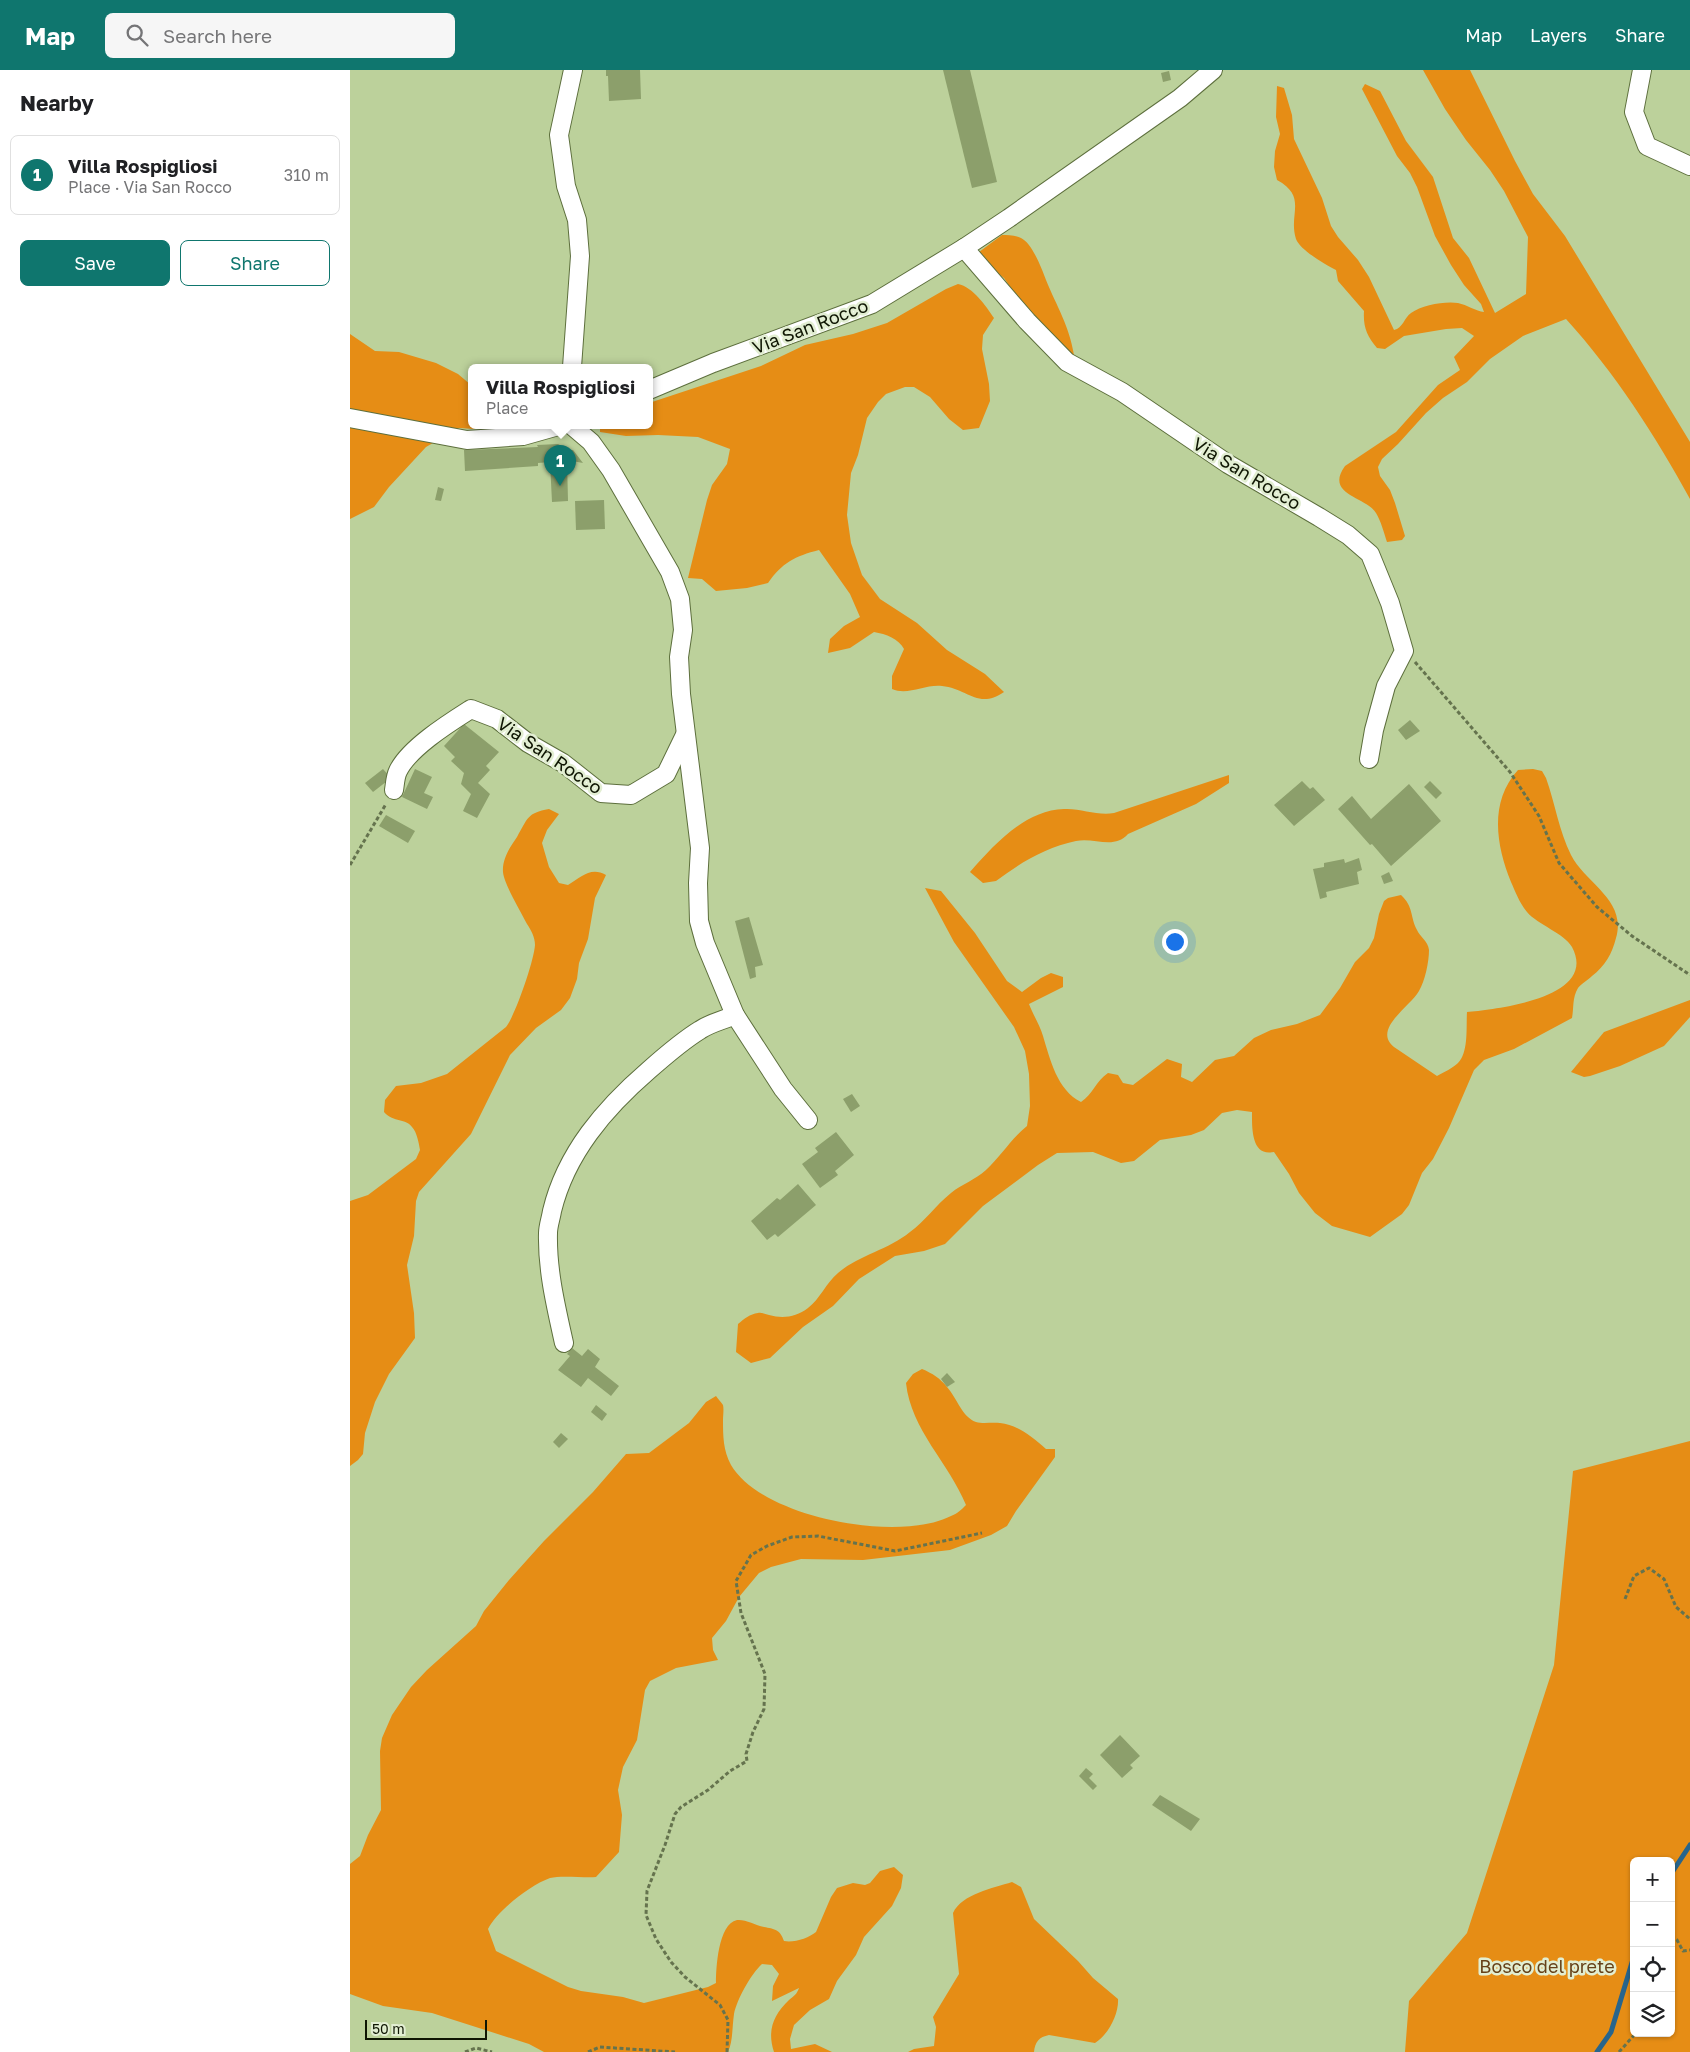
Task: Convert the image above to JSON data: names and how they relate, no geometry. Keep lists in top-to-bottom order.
{
  "streets": {
    "street": ["Via San Rocco"]
  },
  "parks": ["Bosco del prete"],
  "scale_bar": "50 m",
  "page": {
    "header": "Map",
    "search": "Search here",
    "nav": ["Map", "Layers", "Share"],
    "heading": "Nearby",
    "list": [
      {
        "mark": "1",
        "name": "Villa Rospigliosi",
        "note": "Place · Via San Rocco",
        "value": "310 m"
      }
    ],
    "buttons": ["Save", "Share"],
    "popup": ["Villa Rospigliosi", "Place"],
    "pins": "1",
    "map_buttons": ["+", "−"],
    "scale": "50 m"
  }
}
